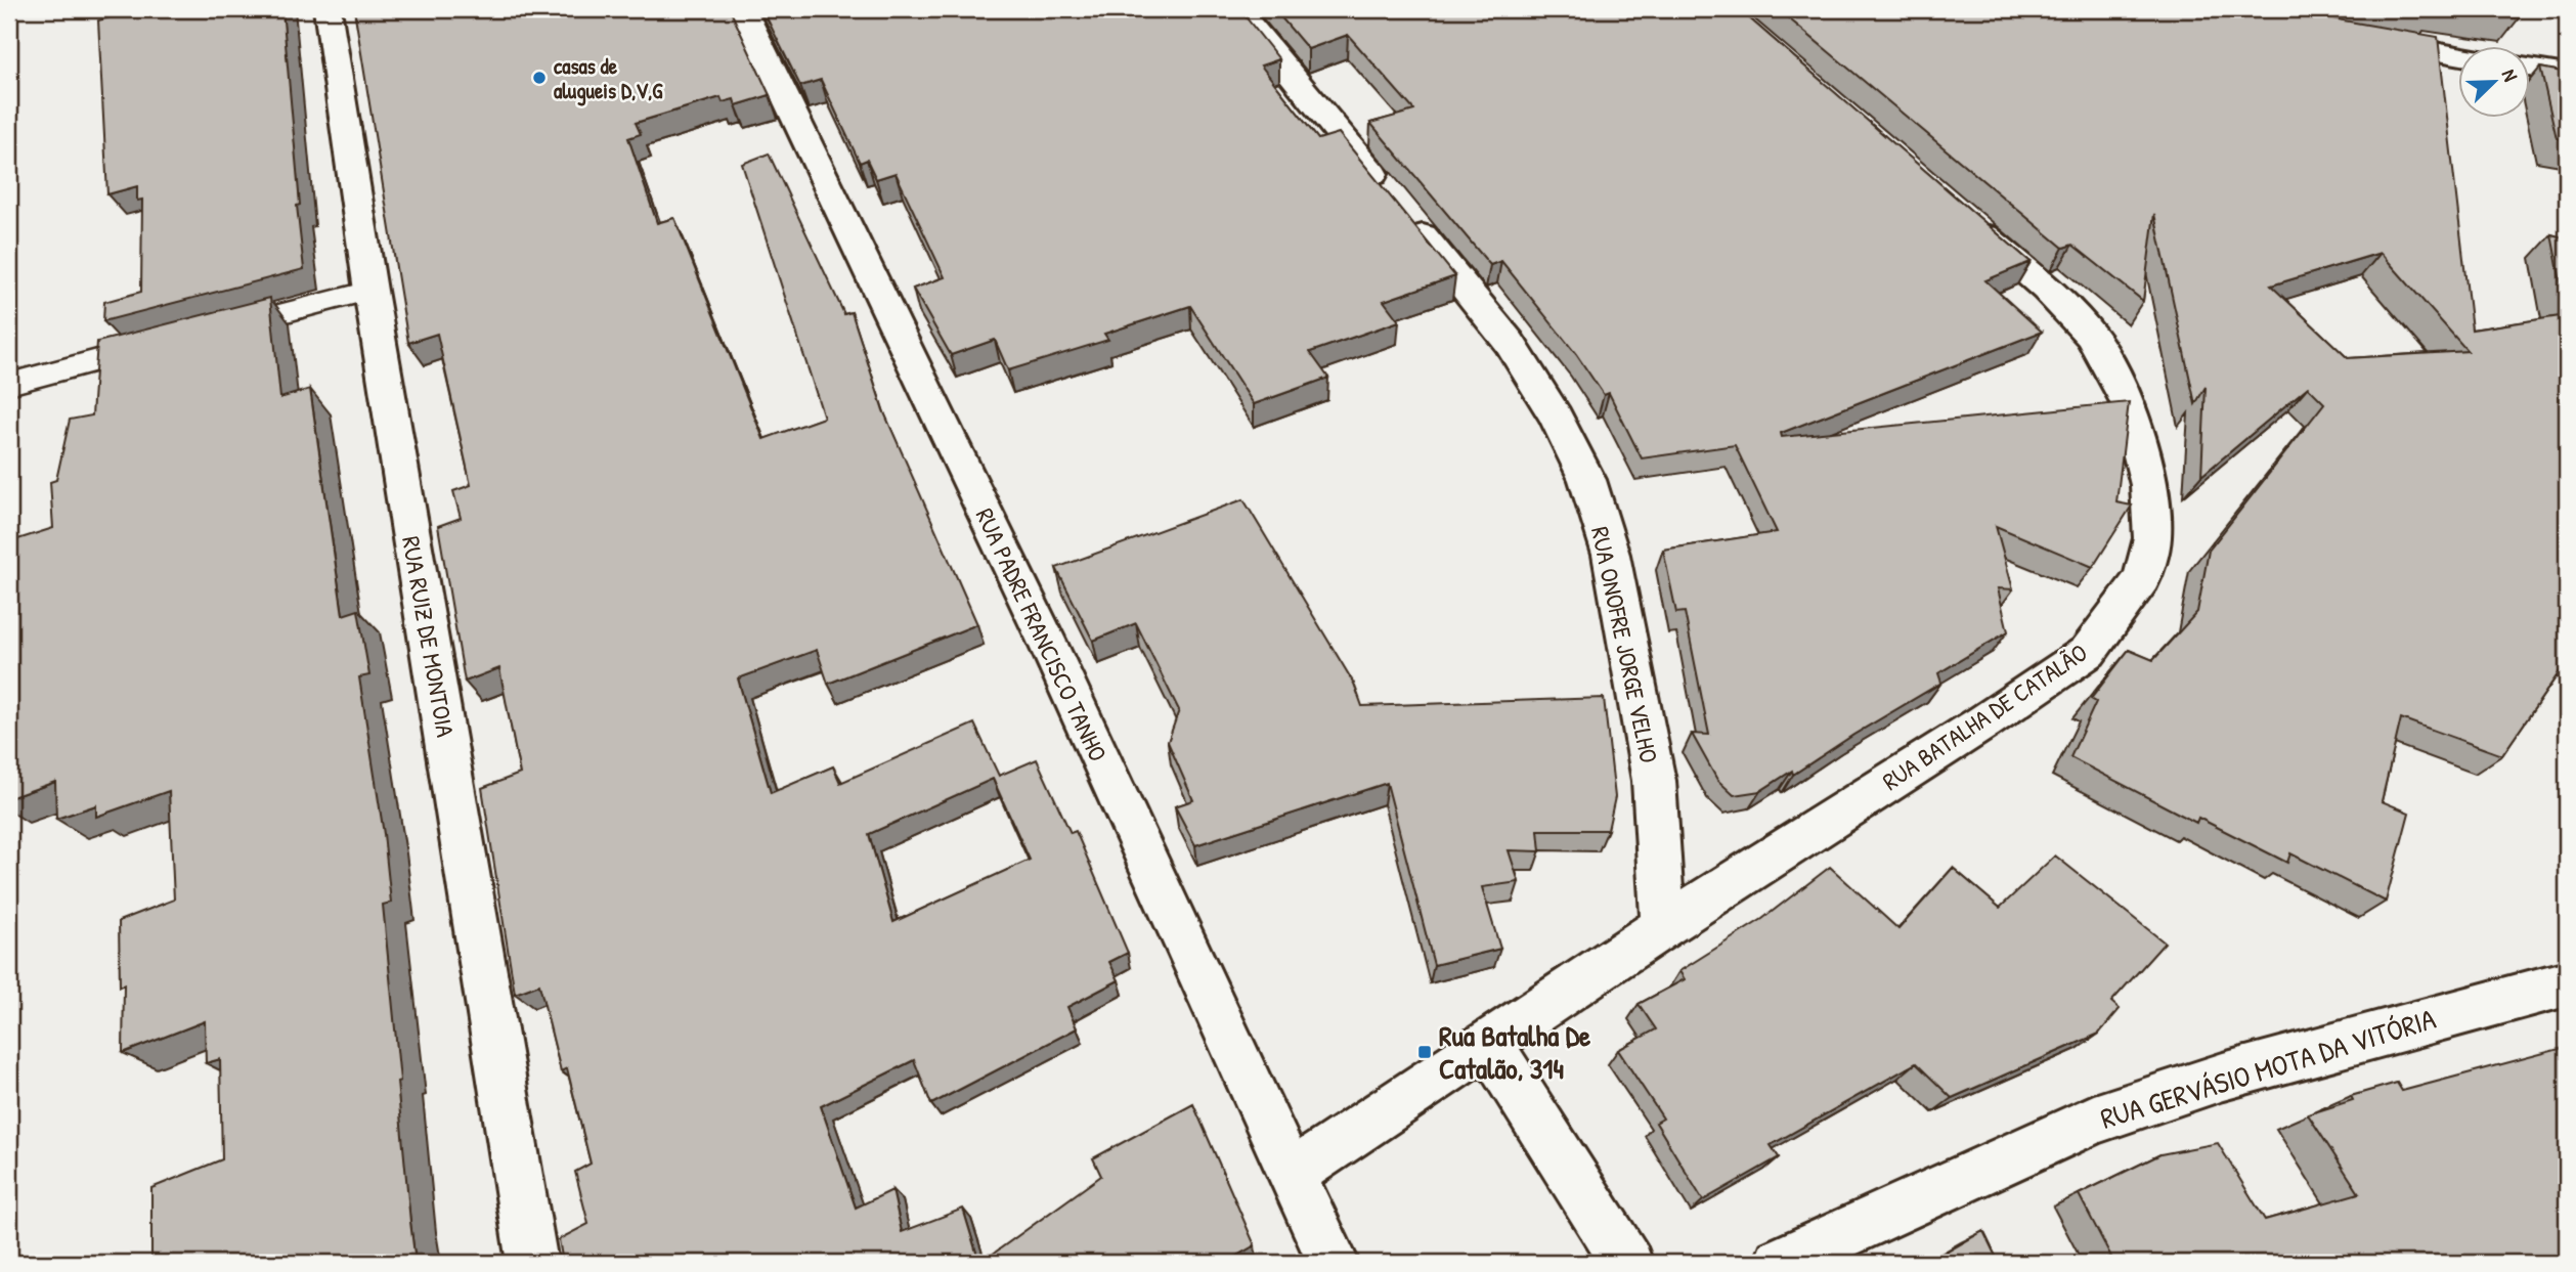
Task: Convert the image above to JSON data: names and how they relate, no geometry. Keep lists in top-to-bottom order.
{
  "streets": {
    "street": [
      "RUA PADRE FRANCISCO TANHO",
      "RUA RUIZ DE MONTOIA",
      "RUA ONOFRE JORGE VELHO",
      "RUA BATALHA DE CATALÃO",
      "RUA GERVÁSIO MOTA DA VITÓRIA"
    ]
  },
  "crossings": [
    ["RUA PADRE FRANCISCO TANHO", "RUA BATALHA DE CATALÃO"],
    ["RUA ONOFRE JORGE VELHO", "RUA BATALHA DE CATALÃO"]
  ],
  "places": {
    "other": ["casas de alugueis D,V,G"],
    "transit": ["Rua Batalha De Catalão, 314"]
  },
  "north": "top right"
}
